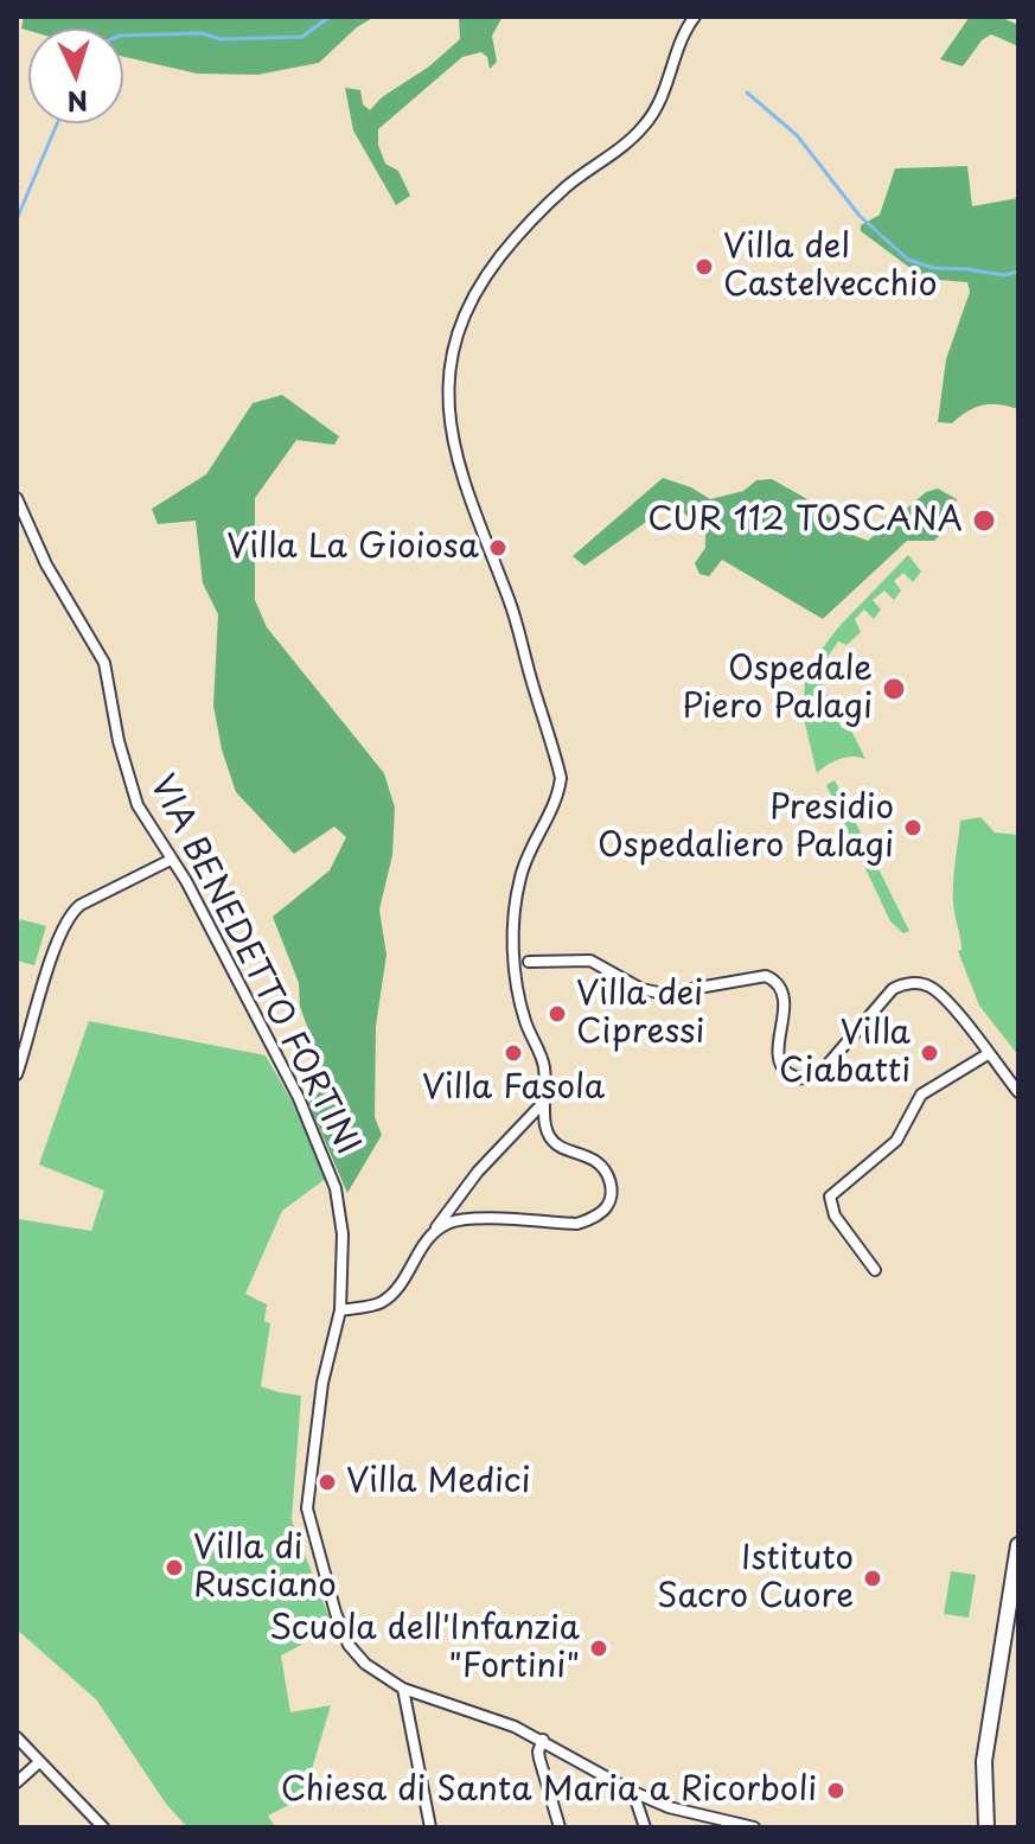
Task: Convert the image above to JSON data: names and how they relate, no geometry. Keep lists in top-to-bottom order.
{
  "streets": {
    "street": ["VIA BENEDETTO FORTINI"]
  },
  "places": [
    "Villa del Castelvecchio",
    "CUR 112 TOSCANA",
    "Villa La Gioiosa",
    "Ospedale Piero Palagi",
    "Presidio Ospedaliero Palagi",
    "Villa dei Cipressi",
    "Villa Fasola",
    "Villa Ciabatti",
    "Villa Medici",
    "Villa di Rusciano",
    "Istituto Sacro Cuore",
    "Scuola dell'Infanzia \"Fortini\"",
    "Chiesa di Santa Maria a Ricorboli"
  ],
  "north": "bottom"
}
